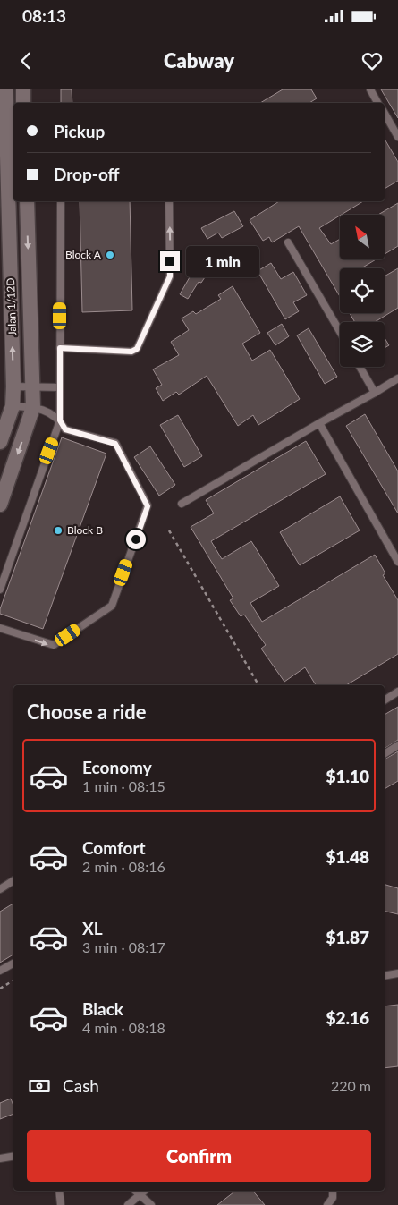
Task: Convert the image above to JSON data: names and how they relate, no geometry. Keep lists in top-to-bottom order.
{
  "streets": {
    "street": ["Jalan 1/12D"]
  },
  "places": ["Block A", "Block B"],
  "north": "top left",
  "page": {
    "status": "08:13",
    "header": "Cabway",
    "banner": ["Pickup", "Drop-off"],
    "bubble": "1 min",
    "heading": "Choose a ride",
    "list": [
      {
        "name": "Economy",
        "note": "1 min · 08:15",
        "value": "$1.10"
      },
      {
        "name": "Comfort",
        "note": "2 min · 08:16",
        "value": "$1.48"
      },
      {
        "name": "XL",
        "note": "3 min · 08:17",
        "value": "$1.87"
      },
      {
        "name": "Black",
        "note": "4 min · 08:18",
        "value": "$2.16"
      }
    ],
    "pay": ["Cash", "220 m"],
    "buttons": "Confirm"
  }
}
